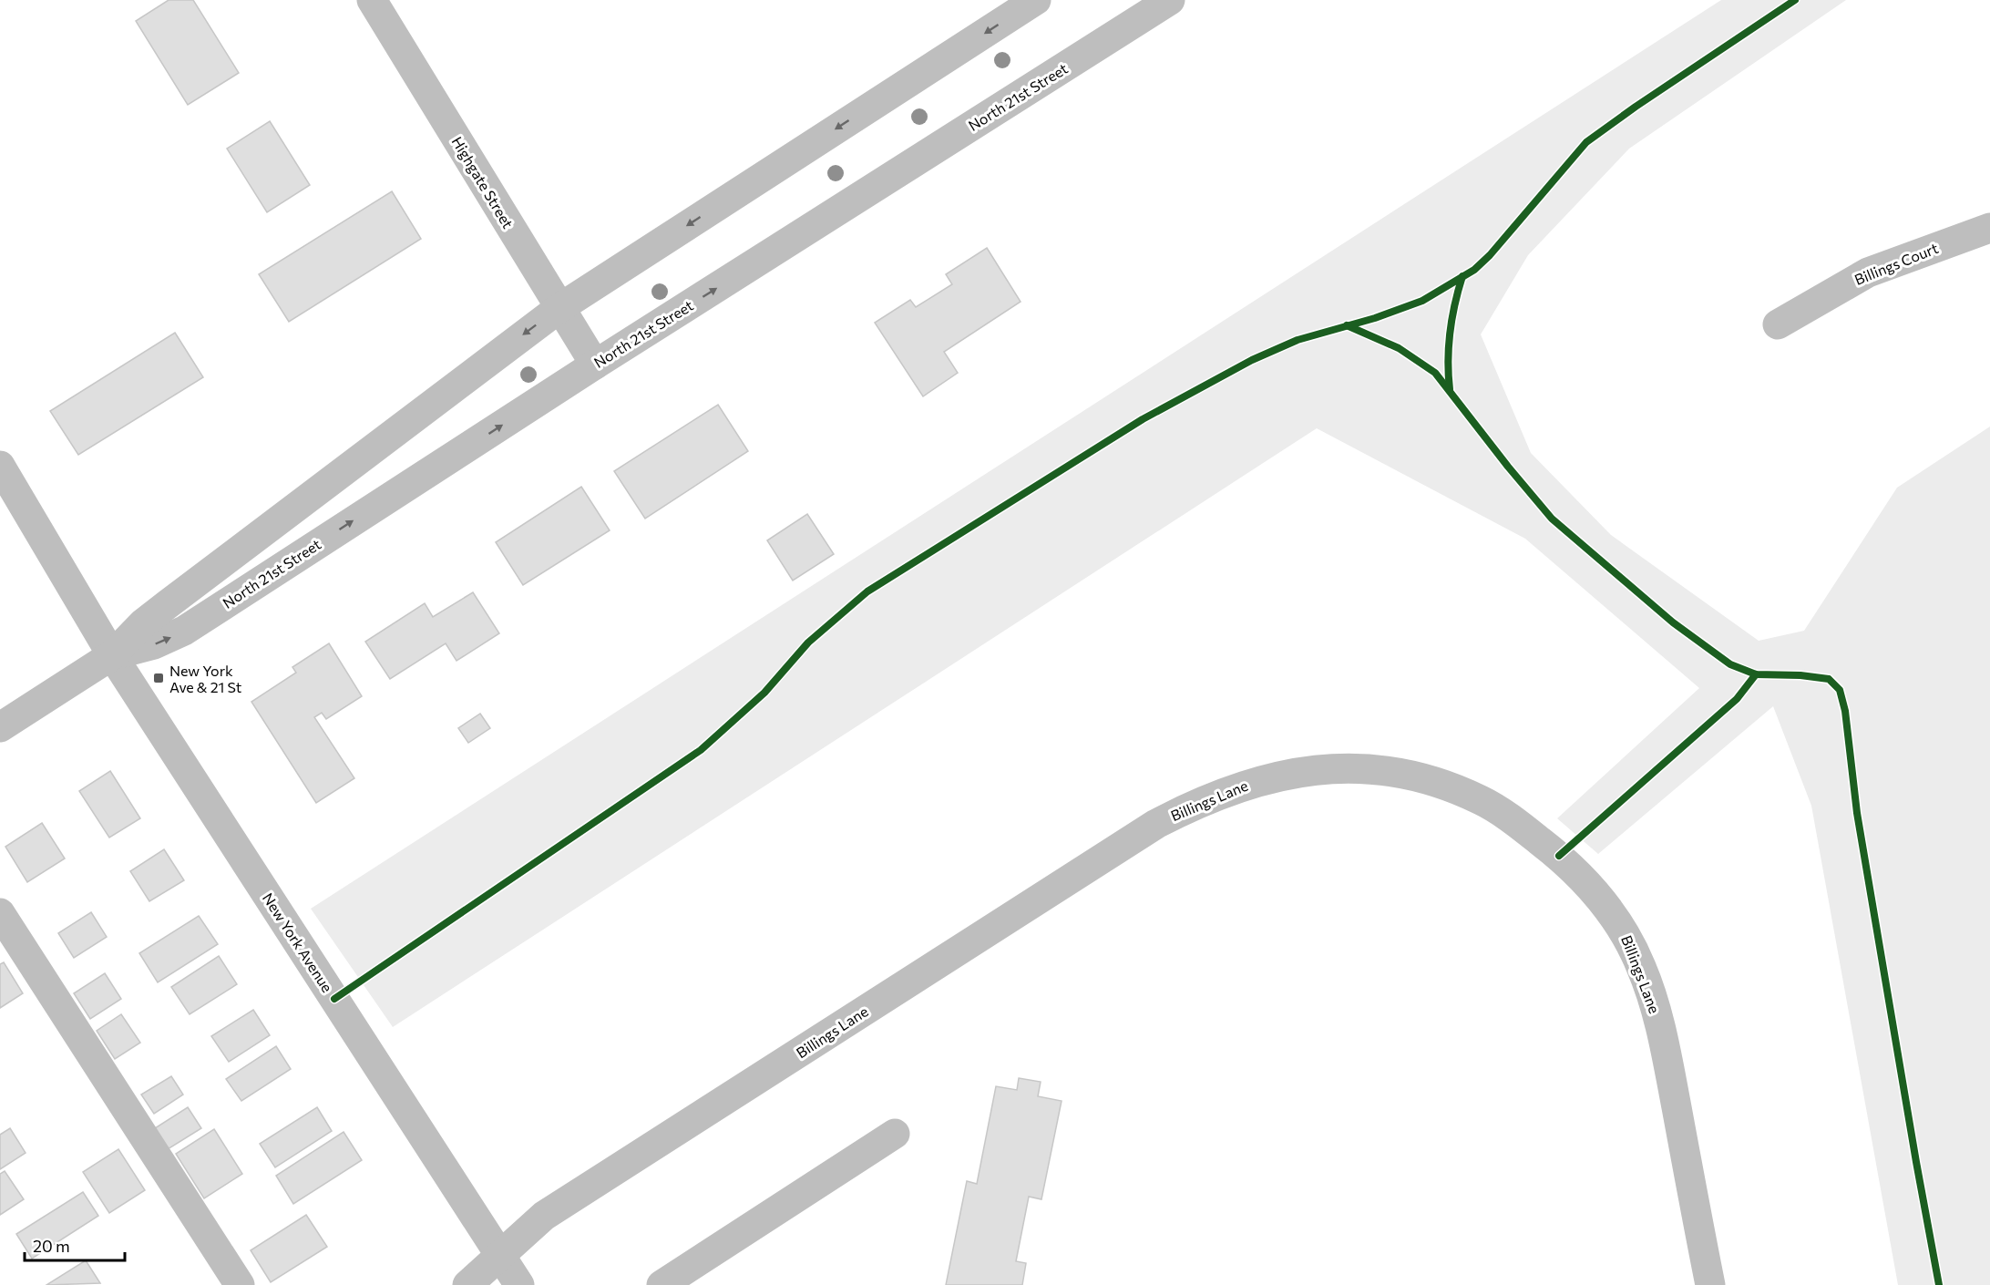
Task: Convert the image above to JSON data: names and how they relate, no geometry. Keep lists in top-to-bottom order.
{
  "streets": {
    "street": [
      "North 21st Street",
      "Highgate Street",
      "Billings Court",
      "Billings Lane",
      "New York Avenue"
    ]
  },
  "crossings": [
    ["North 21st Street", "Highgate Street"],
    ["North 21st Street", "New York Avenue"],
    ["Billings Lane", "New York Avenue"]
  ],
  "places": {
    "transit": ["New York Ave & 21 St"]
  },
  "scale_bar": "20 m"
}
